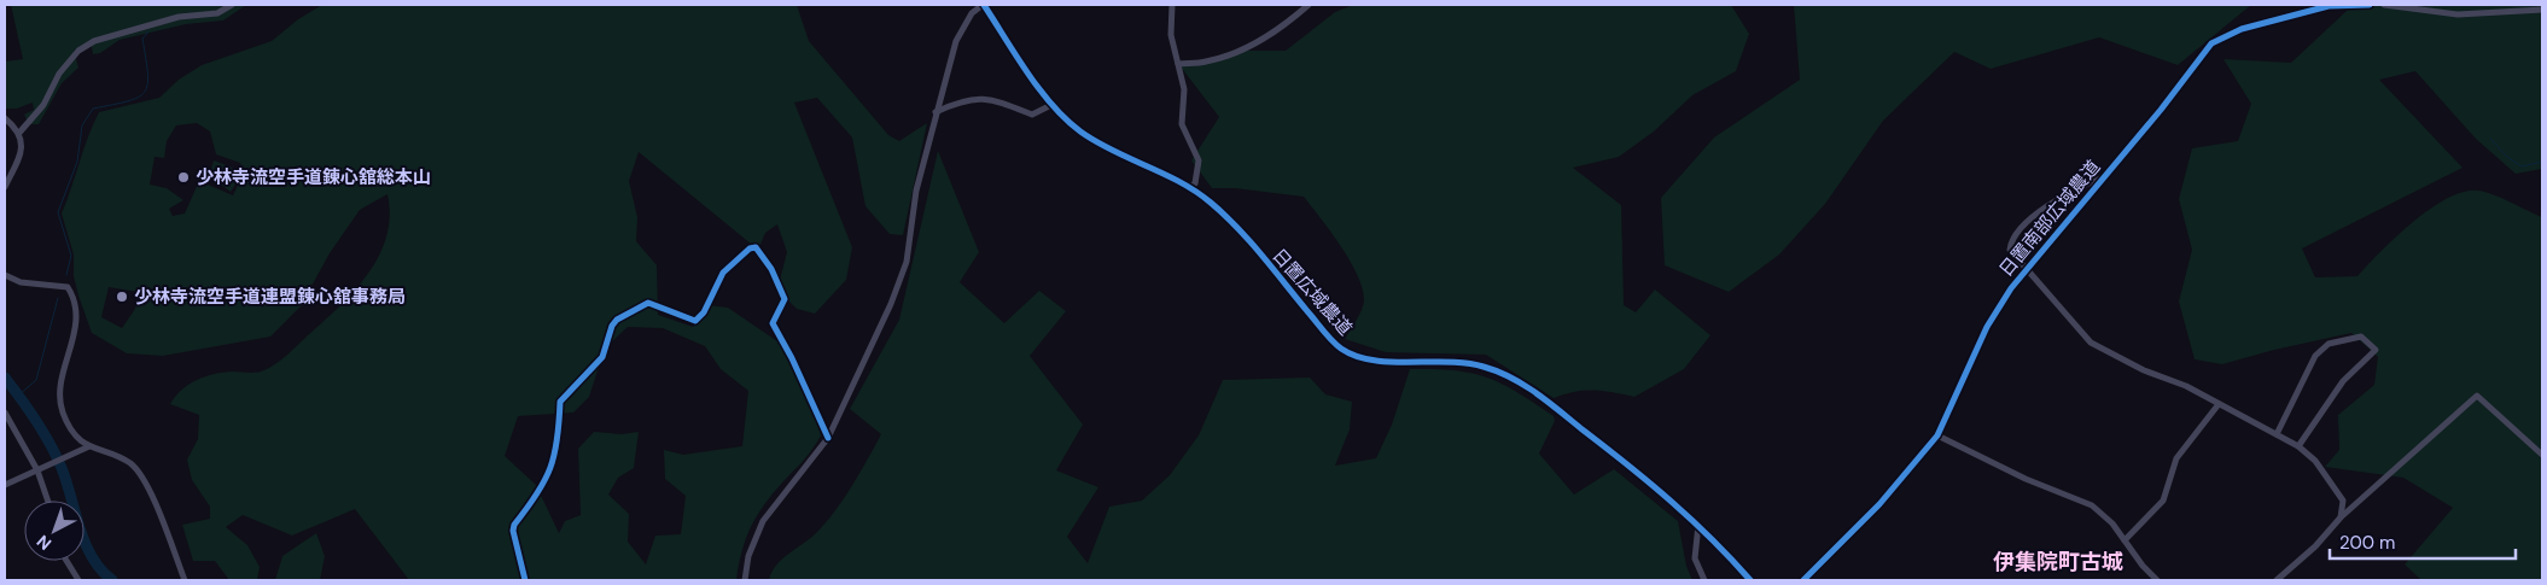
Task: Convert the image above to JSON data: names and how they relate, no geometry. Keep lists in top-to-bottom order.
{
  "streets": {
    "street": ["日置南部広域農道", "日置広域農道"]
  },
  "districts": ["伊集院町古城"],
  "places": ["少林寺流空手道錬心舘総本山", "少林寺流空手道連盟錬心舘事務局"],
  "scale_bar": "200 m",
  "north": "bottom left"
}
